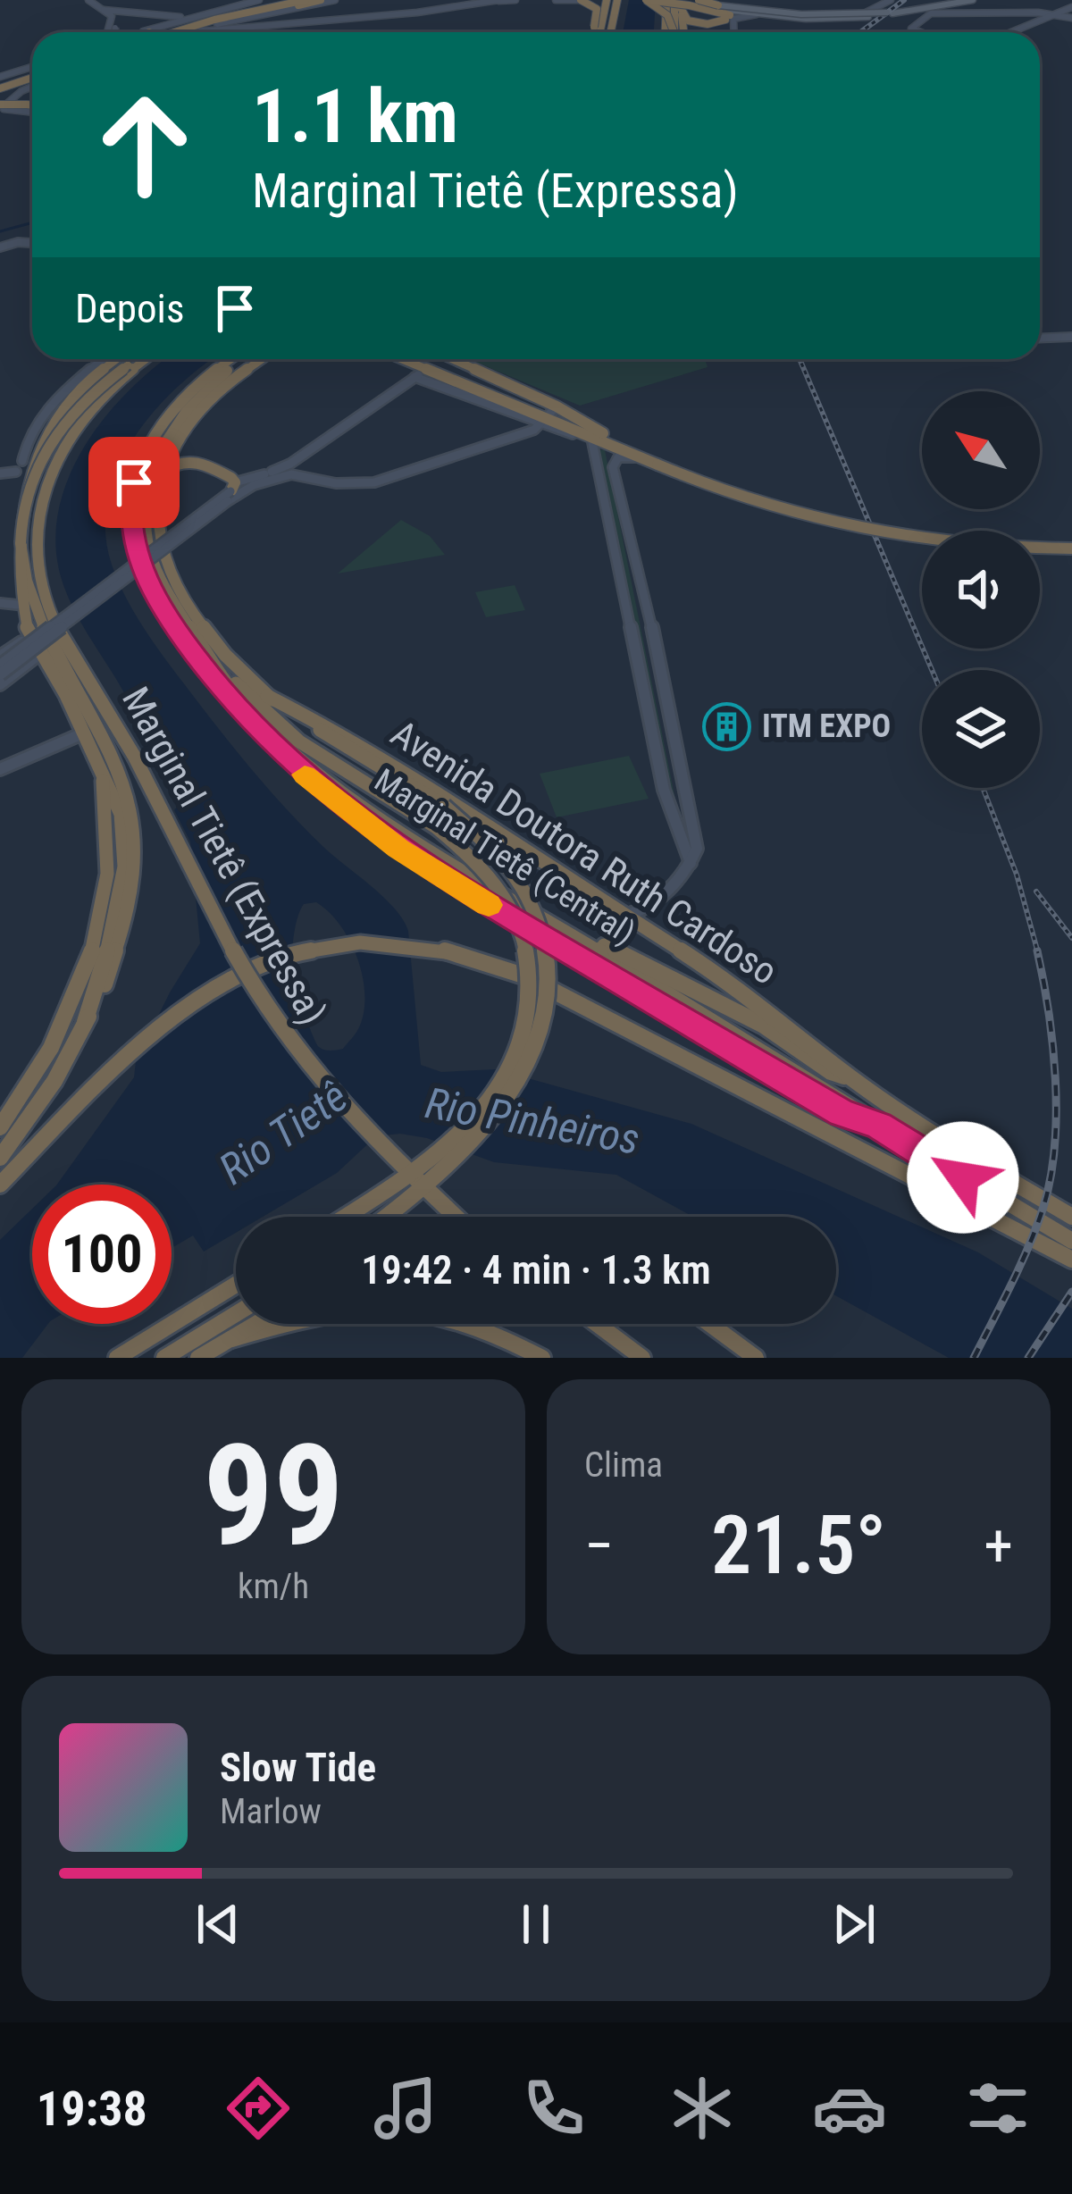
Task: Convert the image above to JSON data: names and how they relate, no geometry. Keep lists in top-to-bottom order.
{
  "streets": {
    "highway": ["Avenida Doutora Ruth Cardoso", "Marginal Tietê (Expressa)", "Marginal Tietê (Central)"]
  },
  "crossings": [
    ["Marginal Tietê (Expressa)", "Marginal Tietê (Central)"]
  ],
  "water": ["Rio Pinheiros", "Rio Tietê"],
  "places": {
    "building": ["ITM EXPO"]
  },
  "north": "top left",
  "page": {
    "turn": ["1.1 km", "Marginal Tietê (Expressa)"],
    "then": "Depois",
    "limit": "100",
    "trip": "19:42 · 4 min · 1.3 km",
    "tile": [
      ["99", "km/h"],
      "Clima"
    ],
    "heat": ["−", "21.5°", "+"],
    "song": ["Slow Tide", "Marlow"],
    "tabs": "19:38"
  }
}
